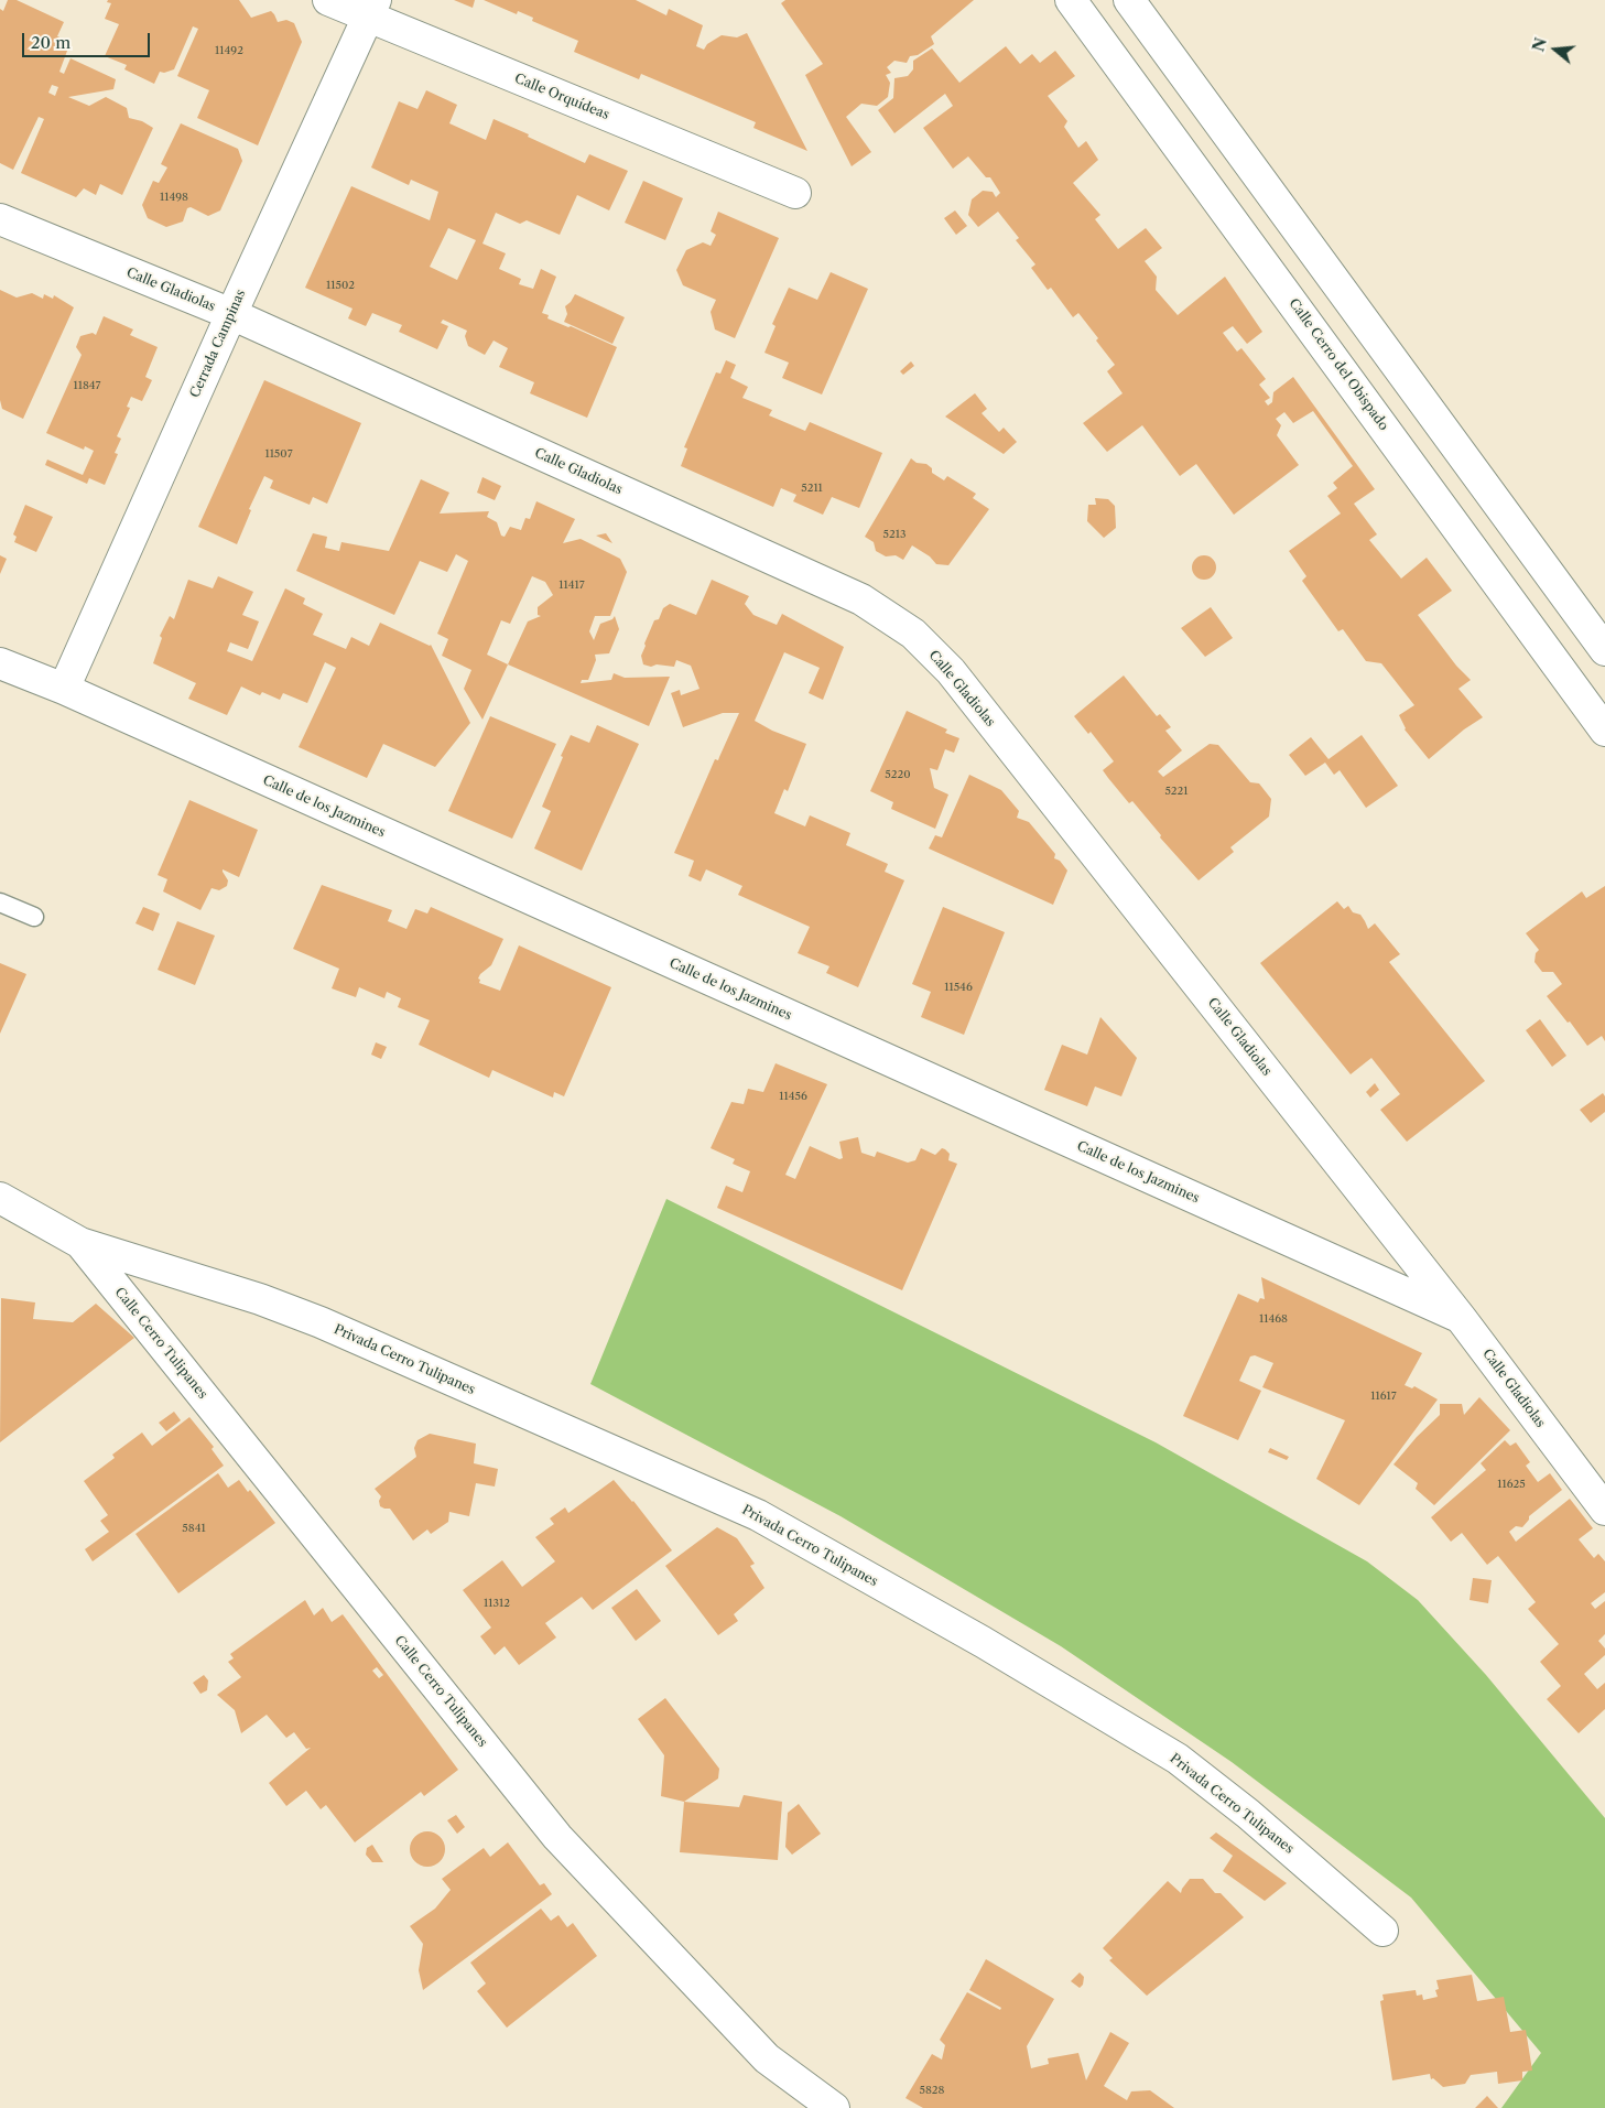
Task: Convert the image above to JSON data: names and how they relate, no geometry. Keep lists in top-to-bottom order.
{
  "streets": {
    "street": [
      "Calle Orquídeas",
      "Calle Gladiolas",
      "Cerrada Campinas",
      "Calle Cerro del Obispado",
      "Calle de los Jazmines",
      "Calle Cerro Tulipanes",
      "Privada Cerro Tulipanes"
    ]
  },
  "crossings": [
    ["Calle Orquídeas", "Cerrada Campinas"],
    ["Calle Gladiolas", "Cerrada Campinas"],
    ["Calle Gladiolas", "Calle de los Jazmines"],
    ["Cerrada Campinas", "Calle de los Jazmines"],
    ["Calle Cerro Tulipanes", "Privada Cerro Tulipanes"]
  ],
  "house_numbers": [
    "11492",
    "11498",
    "11502",
    "11847",
    "11507",
    "5211",
    "5213",
    "11417",
    "5220",
    "5221",
    "11546",
    "11456",
    "11468",
    "11617",
    "11625",
    "5841",
    "11312",
    "5828"
  ],
  "scale_bar": "20 m",
  "north": "left"
}
